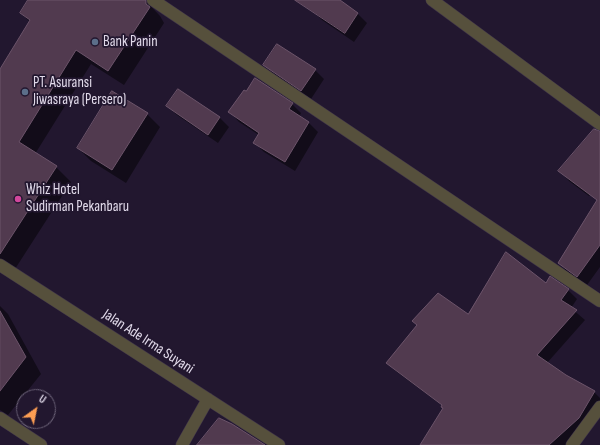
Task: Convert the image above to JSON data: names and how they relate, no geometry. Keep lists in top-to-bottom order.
{
  "streets": {
    "street": ["Jalan Ade Irma Suyani"]
  },
  "places": ["Bank Panin", "PT. Asuransi Jiwasraya (Persero)", "Whiz Hotel Sudirman Pekanbaru"],
  "north": "top right"
}
